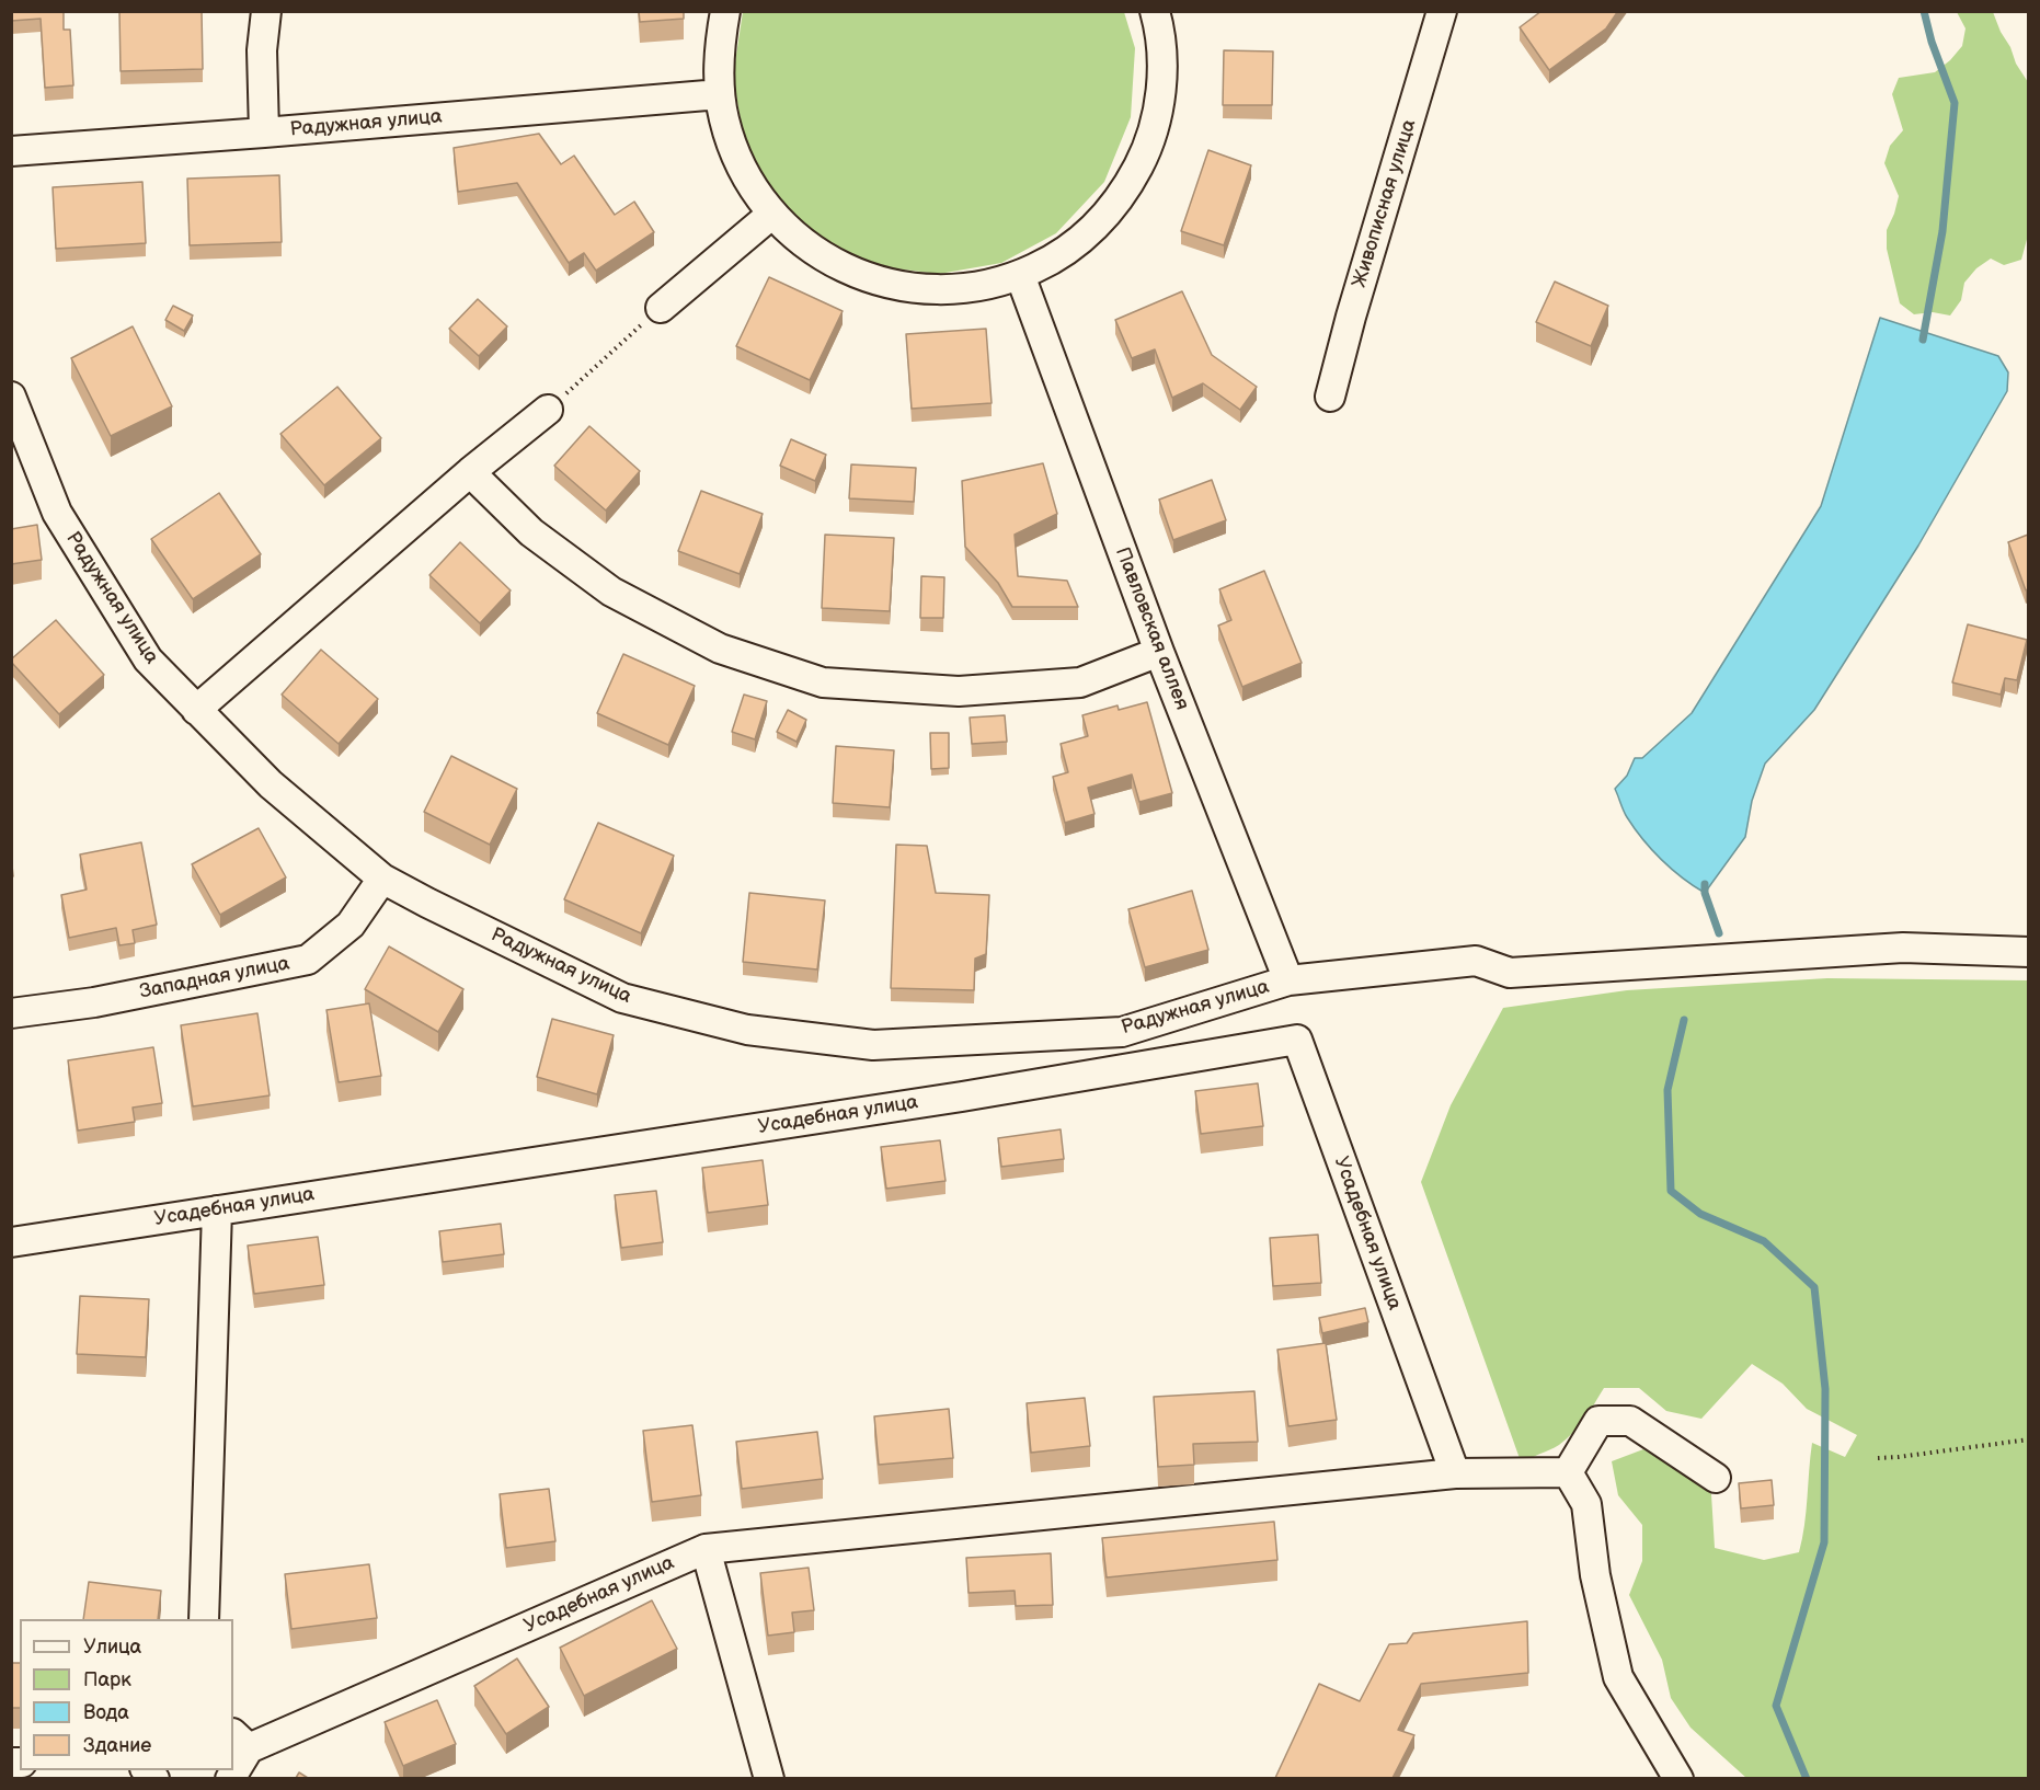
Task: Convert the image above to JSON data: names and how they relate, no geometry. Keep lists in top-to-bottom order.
{
  "streets": {
    "street": [
      "Радужная улица",
      "Живописная улица",
      "Павловская аллея",
      "Западная улица",
      "Усадебная улица"
    ]
  },
  "crossings": [
    ["Радужная улица", "Павловская аллея"],
    ["Радужная улица", "Западная улица"]
  ],
  "legend": [
    "Улица",
    "Парк",
    "Вода",
    "Здание"
  ]
}
